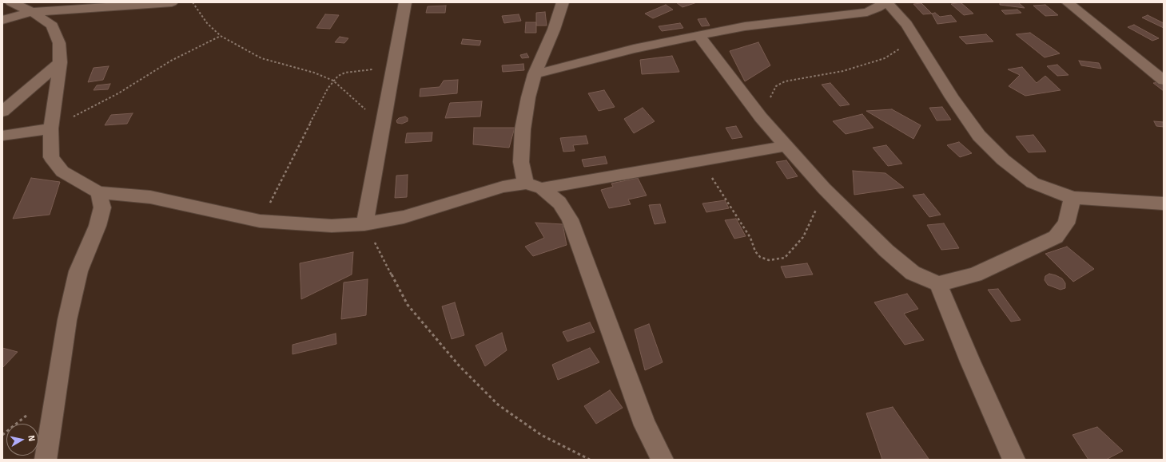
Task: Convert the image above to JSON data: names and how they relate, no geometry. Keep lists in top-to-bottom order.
{
  "north": "right"
}
